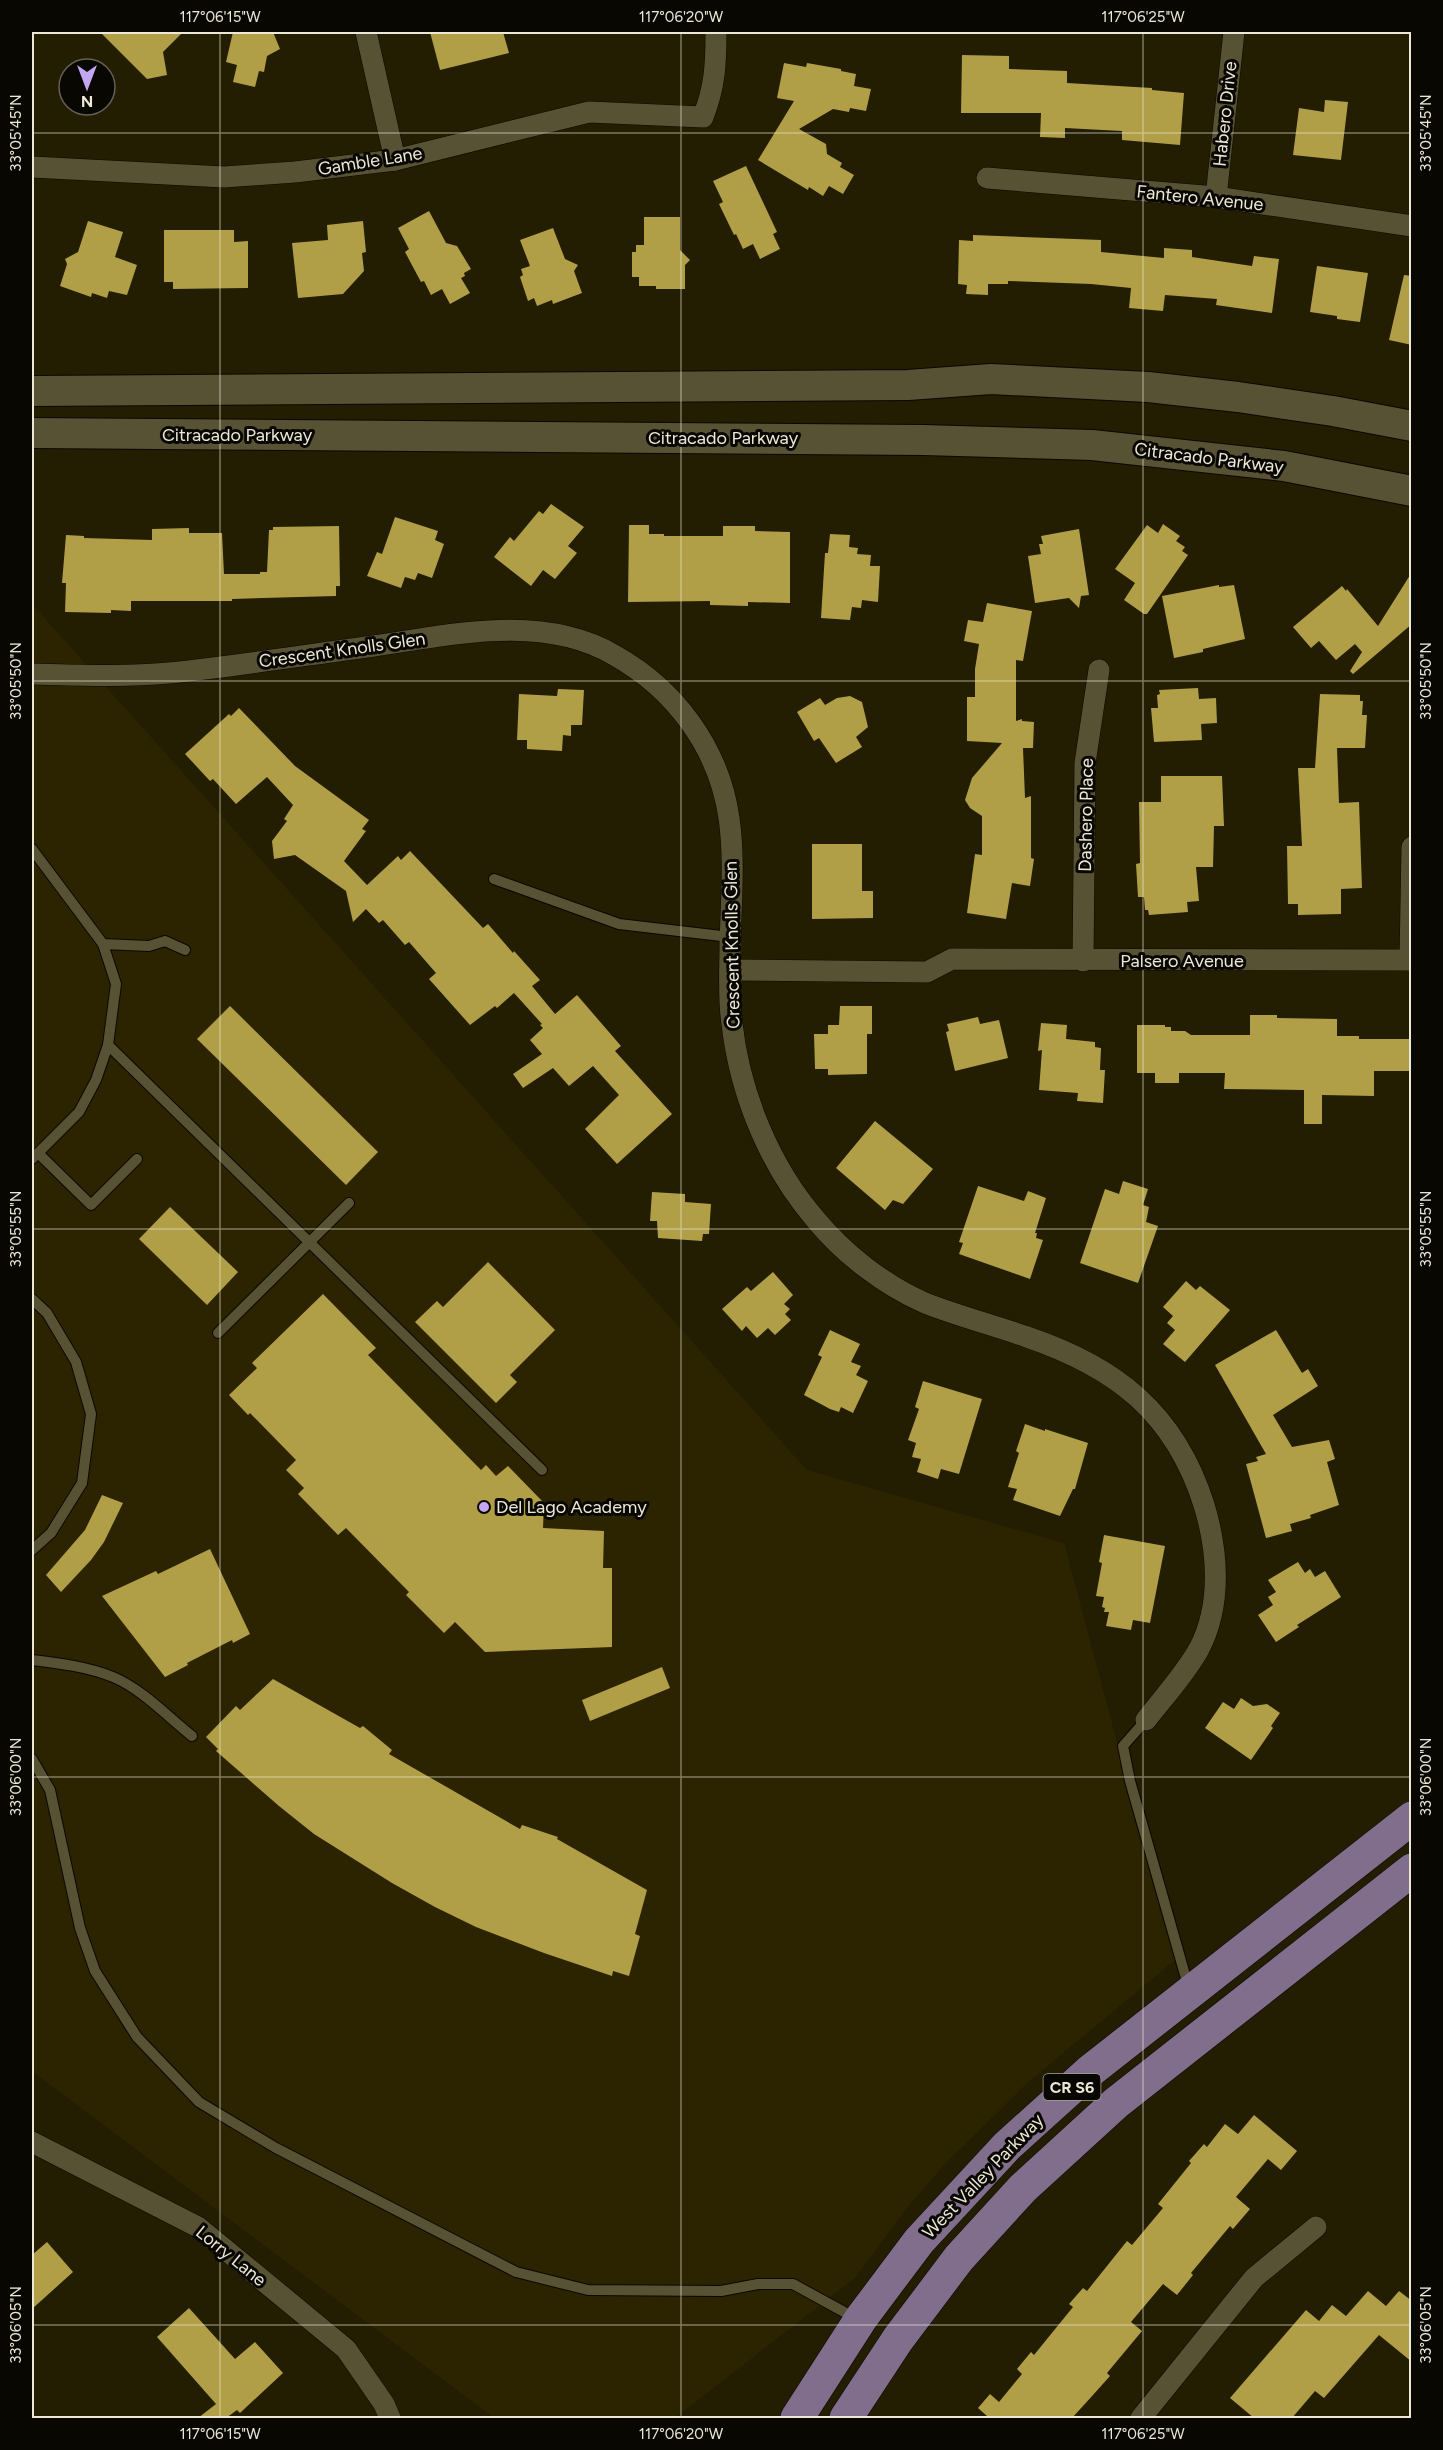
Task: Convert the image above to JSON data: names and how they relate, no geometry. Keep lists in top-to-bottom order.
{
  "streets": {
    "main road": ["CR S6", "West Valley Parkway"],
    "street": [
      "Habero Drive",
      "Gamble Lane",
      "Fantero Avenue",
      "Citracado Parkway",
      "Crescent Knolls Glen",
      "Dashero Place",
      "Palsero Avenue",
      "Lorry Lane"
    ]
  },
  "crossings": [
    ["Habero Drive", "Fantero Avenue"],
    ["Crescent Knolls Glen", "Palsero Avenue"],
    ["Dashero Place", "Palsero Avenue"]
  ],
  "places": ["Del Lago Academy"],
  "north": "bottom",
  "coordinates": [
    "117°06'15\"W",
    "117°06'20\"W",
    "117°06'25\"W",
    "33°05'45\"N",
    "33°05'50\"N",
    "33°05'55\"N",
    "33°06'00\"N",
    "33°06'05\"N"
  ]
}
